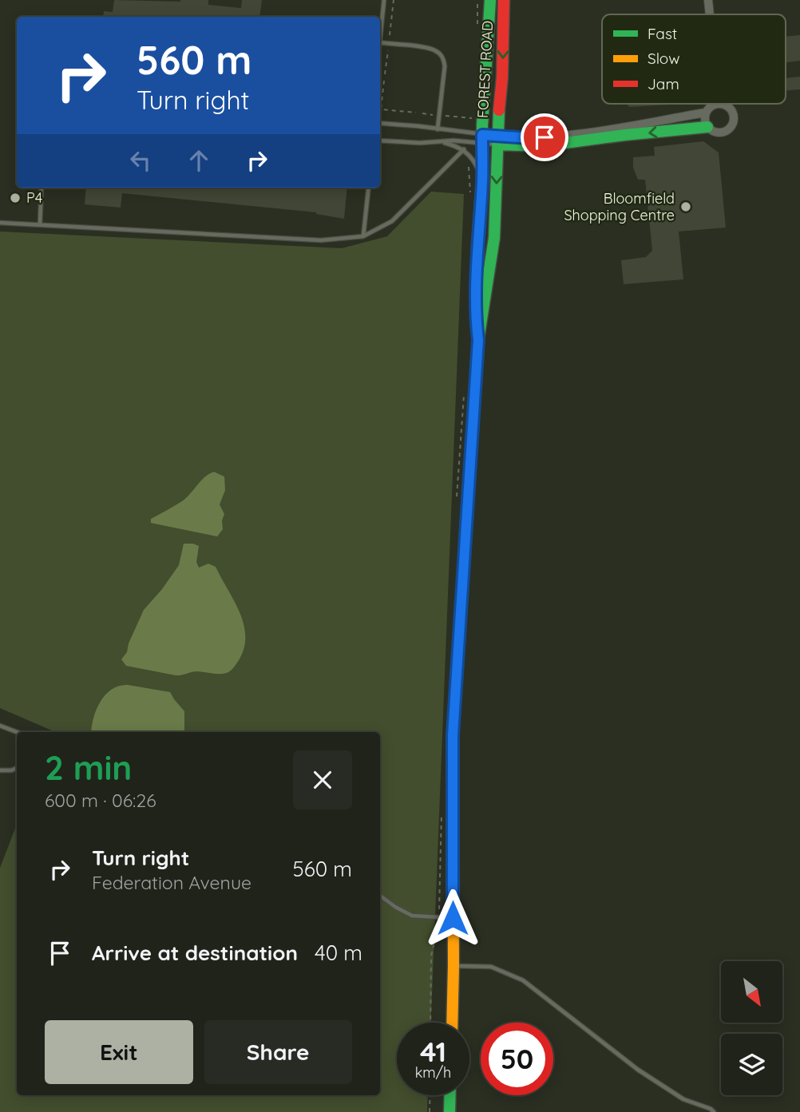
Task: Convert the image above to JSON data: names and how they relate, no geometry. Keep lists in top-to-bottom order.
{
  "streets": {
    "main road": ["FOREST ROAD"]
  },
  "places": ["P4", "Bloomfield Shopping Centre"],
  "legend": ["Fast", "Slow", "Jam"],
  "north": "bottom right",
  "page": {
    "turn": ["560 m", "Turn right"],
    "heading": ["2 min", "600 m · 06:26"],
    "list": [
      {
        "name": "Turn right",
        "note": "Federation Avenue",
        "value": "560 m"
      },
      {
        "name": "Arrive at destination",
        "value": "40 m"
      }
    ],
    "buttons": ["Exit", "Share"],
    "speed": "41 km/h",
    "limit": "50"
  }
}
